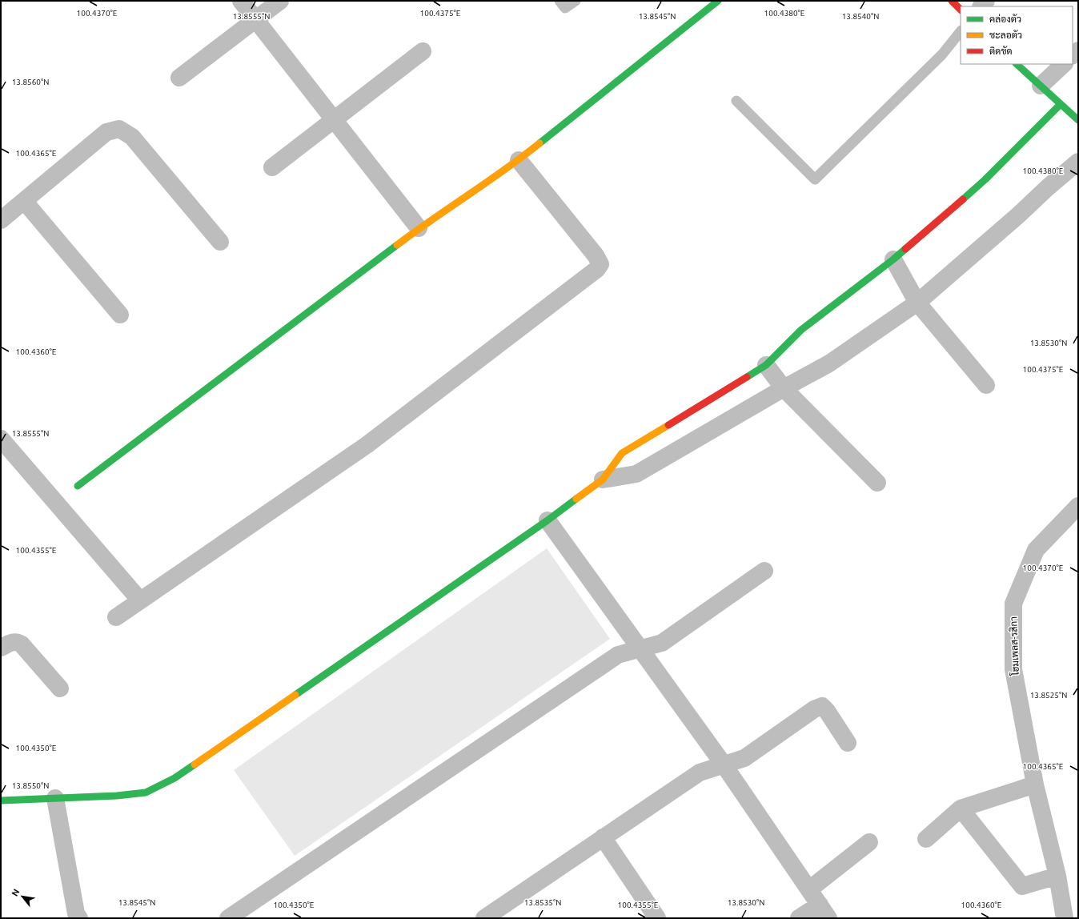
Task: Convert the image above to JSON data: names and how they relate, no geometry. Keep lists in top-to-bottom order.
{
  "streets": {
    "street": ["โฮมเพลส-รสิกา"]
  },
  "legend": ["คล่องตัว", "ชะลอตัว", "ติดขัด"],
  "north": "top left",
  "coordinates": [
    "100.4370°E",
    "100.4375°E",
    "100.4380°E",
    "13.8555°N",
    "13.8545°N",
    "13.8540°N",
    "13.8560°N",
    "100.4365°E",
    "13.8530°N",
    "100.4360°E",
    "100.4355°E",
    "13.8525°N",
    "100.4350°E",
    "13.8550°N",
    "13.8535°N"
  ]
}
